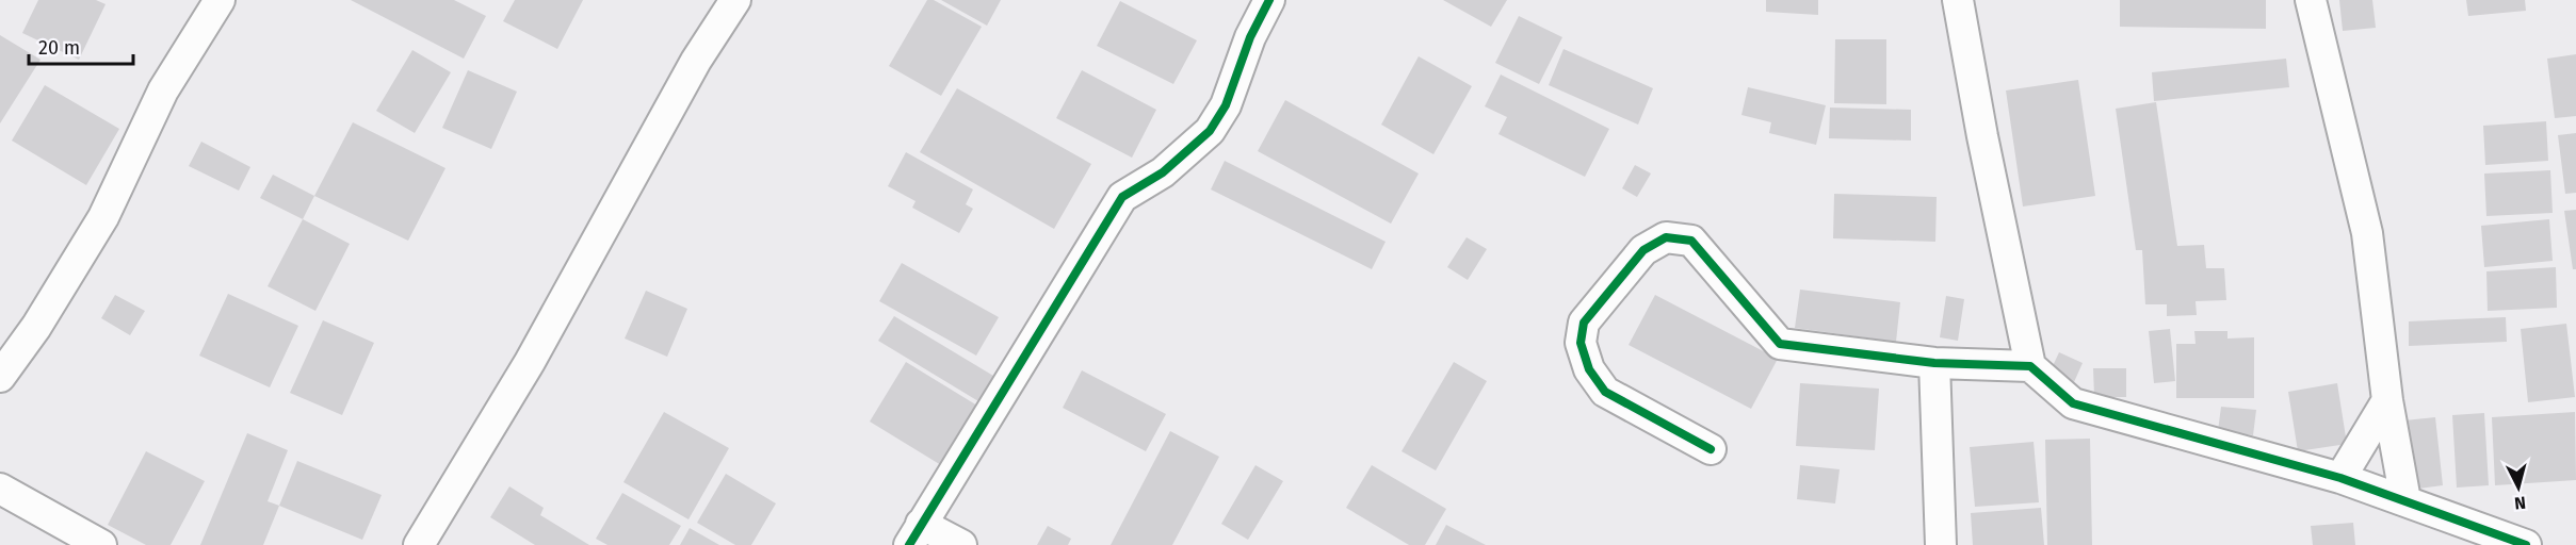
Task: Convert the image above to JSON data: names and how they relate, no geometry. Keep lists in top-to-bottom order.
{
  "scale_bar": "20 m",
  "north": "bottom"
}
